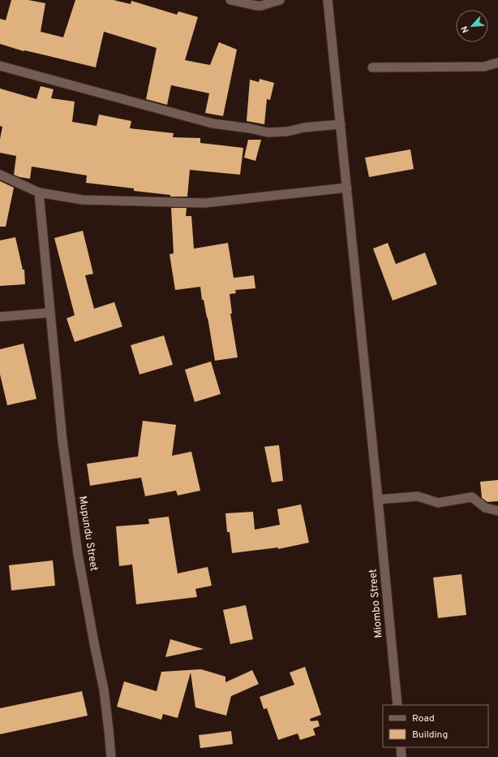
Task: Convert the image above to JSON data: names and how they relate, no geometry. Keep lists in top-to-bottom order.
{
  "streets": {
    "street": ["Mupundu Street", "Miombo Street"]
  },
  "legend": ["Road", "Building"],
  "north": "bottom left"
}
